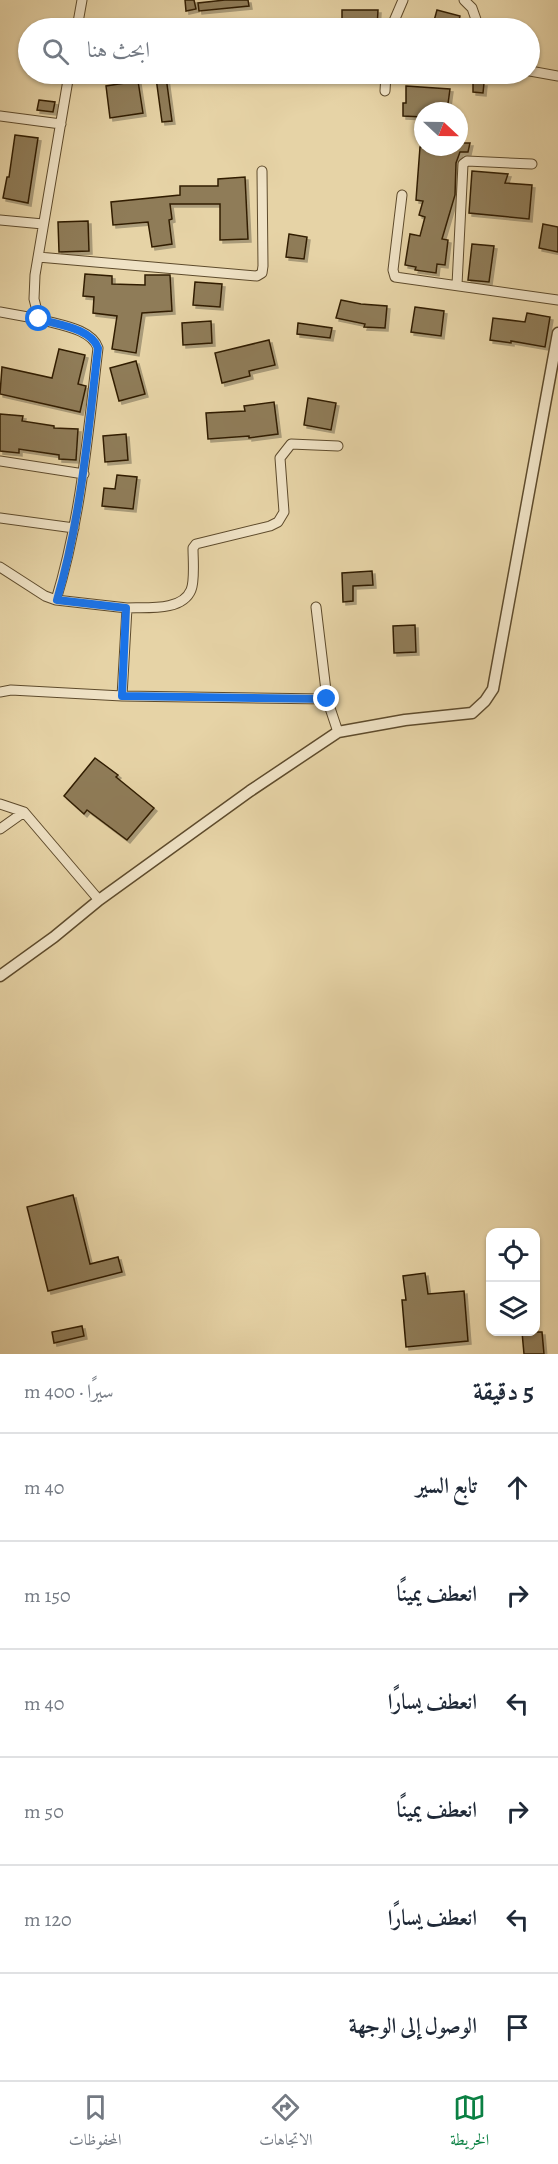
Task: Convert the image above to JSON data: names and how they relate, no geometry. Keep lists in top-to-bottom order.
{
  "north": "right",
  "page": {
    "search": "ابحث هنا",
    "heading": ["5 دقيقة", "سيرًا · 400 m"],
    "list": [
      ["تابع السير", "40 m"],
      ["انعطف يمينًا", "150 m"],
      ["انعطف يسارًا", "40 m"],
      ["انعطف يمينًا", "50 m"],
      ["انعطف يسارًا", "120 m"],
      "الوصول إلى الوجهة"
    ],
    "nav": ["الخريطة", "الاتجاهات", "المحفوظات"]
  }
}
